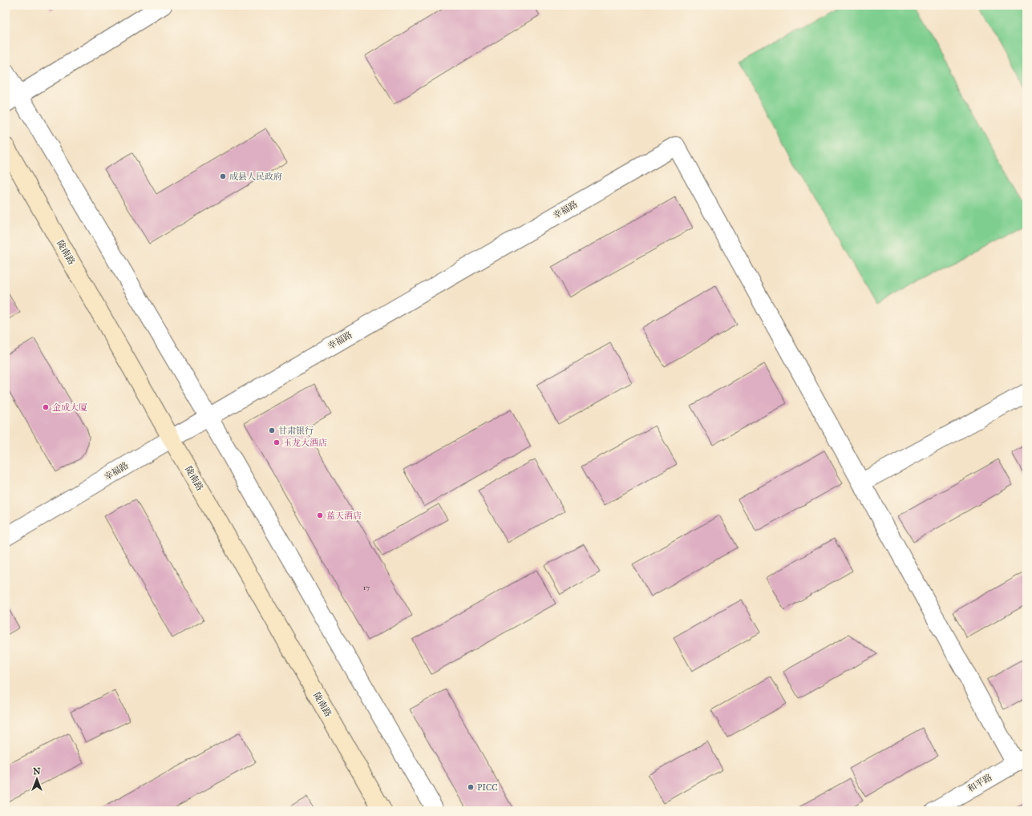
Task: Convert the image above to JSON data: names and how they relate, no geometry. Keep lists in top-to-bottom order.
{
  "streets": {
    "main road": ["陇南路"],
    "street": ["幸福路", "和平路"]
  },
  "crossings": [
    ["幸福路", "陇南路"]
  ],
  "places": [
    "成县人民政府",
    "金成大厦",
    "甘肃银行",
    "玉龙大酒店",
    "蓝天酒店",
    "PICC"
  ],
  "house_numbers": ["17"],
  "north": "top"
}
